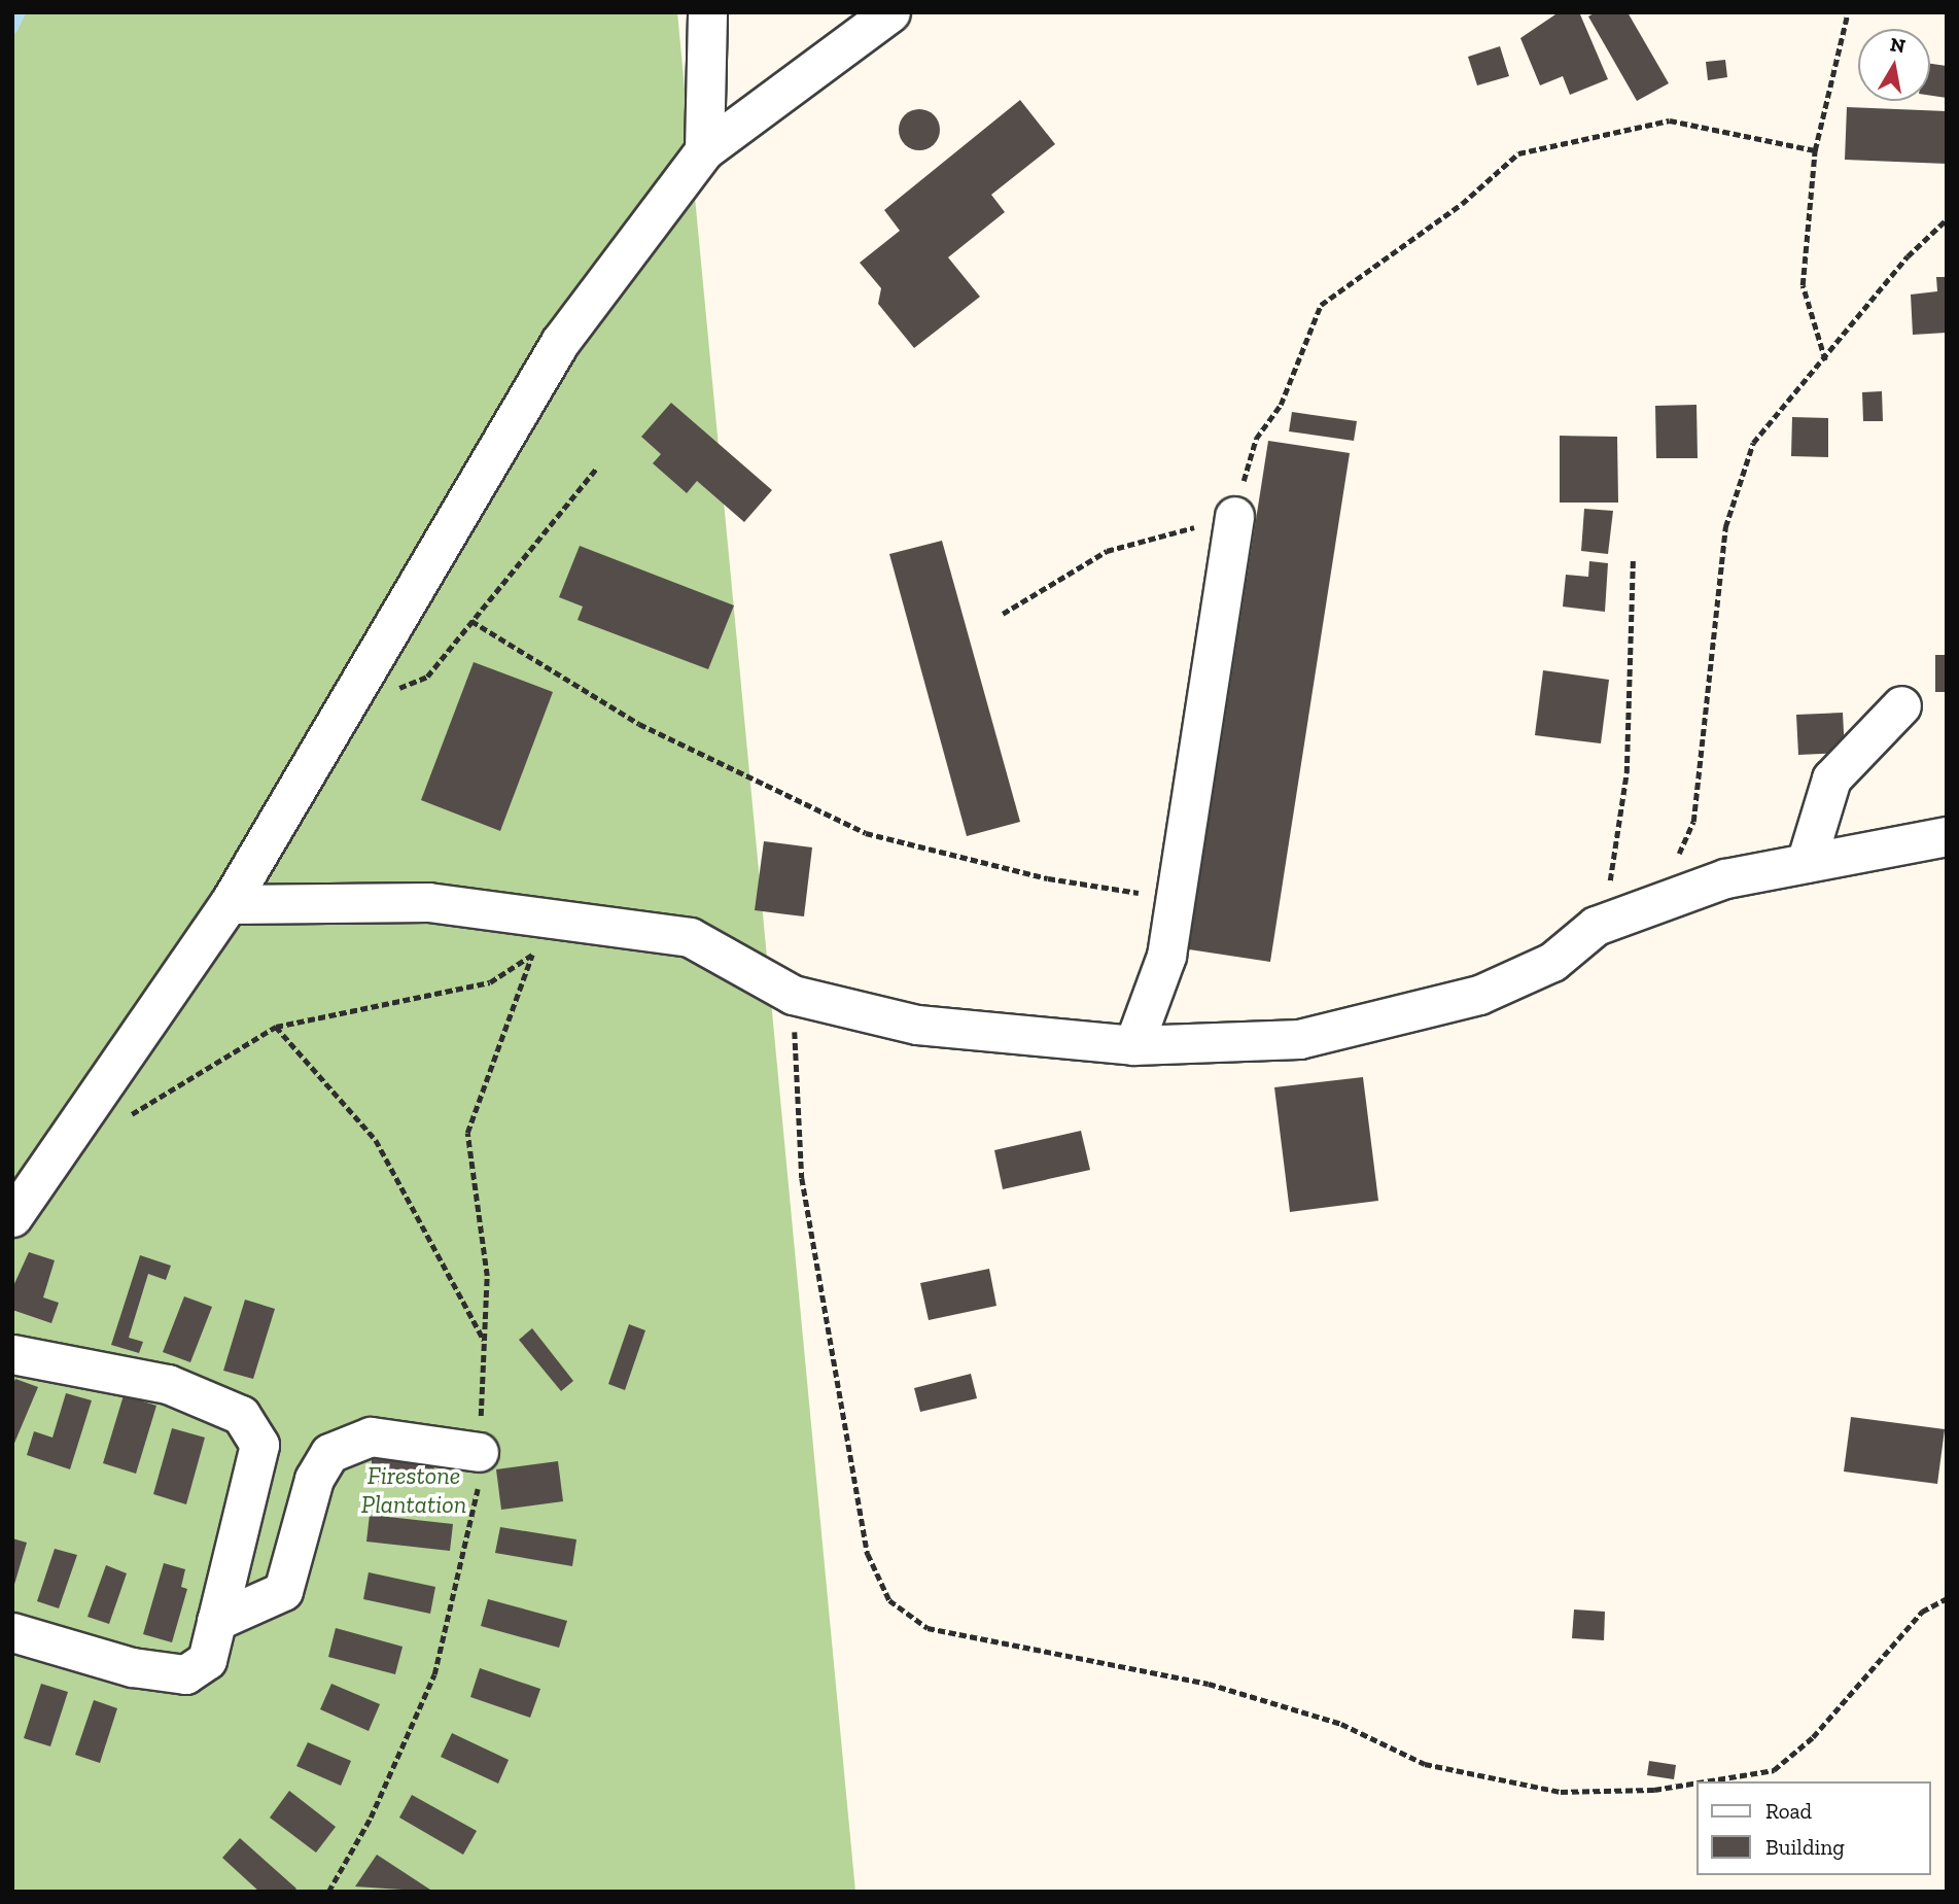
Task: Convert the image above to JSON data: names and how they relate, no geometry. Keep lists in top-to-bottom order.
{
  "parks": ["Firestone Plantation"],
  "legend": ["Road", "Building"],
  "north": "top"
}
